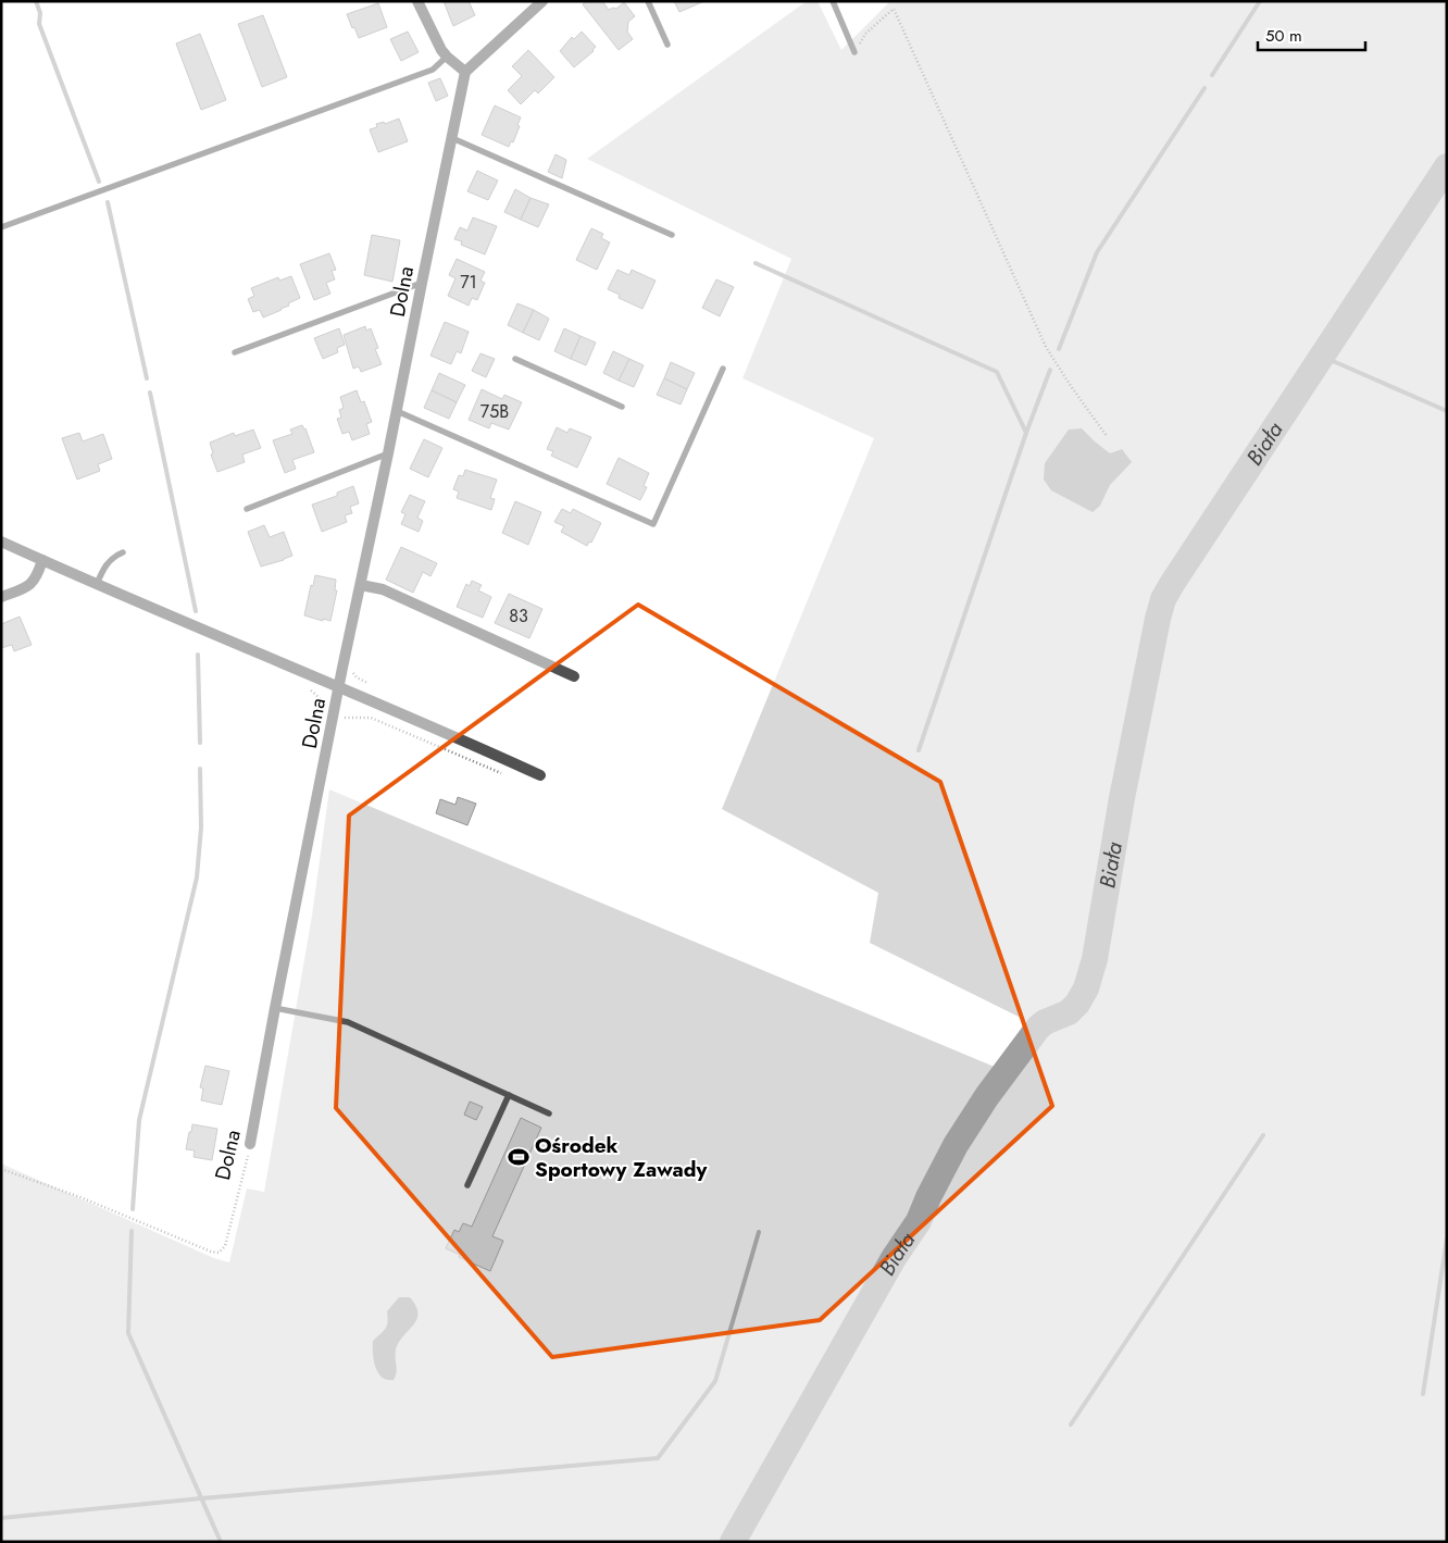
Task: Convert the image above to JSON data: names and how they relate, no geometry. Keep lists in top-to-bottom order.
{
  "streets": {
    "street": ["Dolna"]
  },
  "water": ["Biała"],
  "places": {
    "sports": ["Ośrodek Sportowy Zawady"]
  },
  "house_numbers": ["71", "75B", "83"],
  "scale_bar": "50 m"
}
